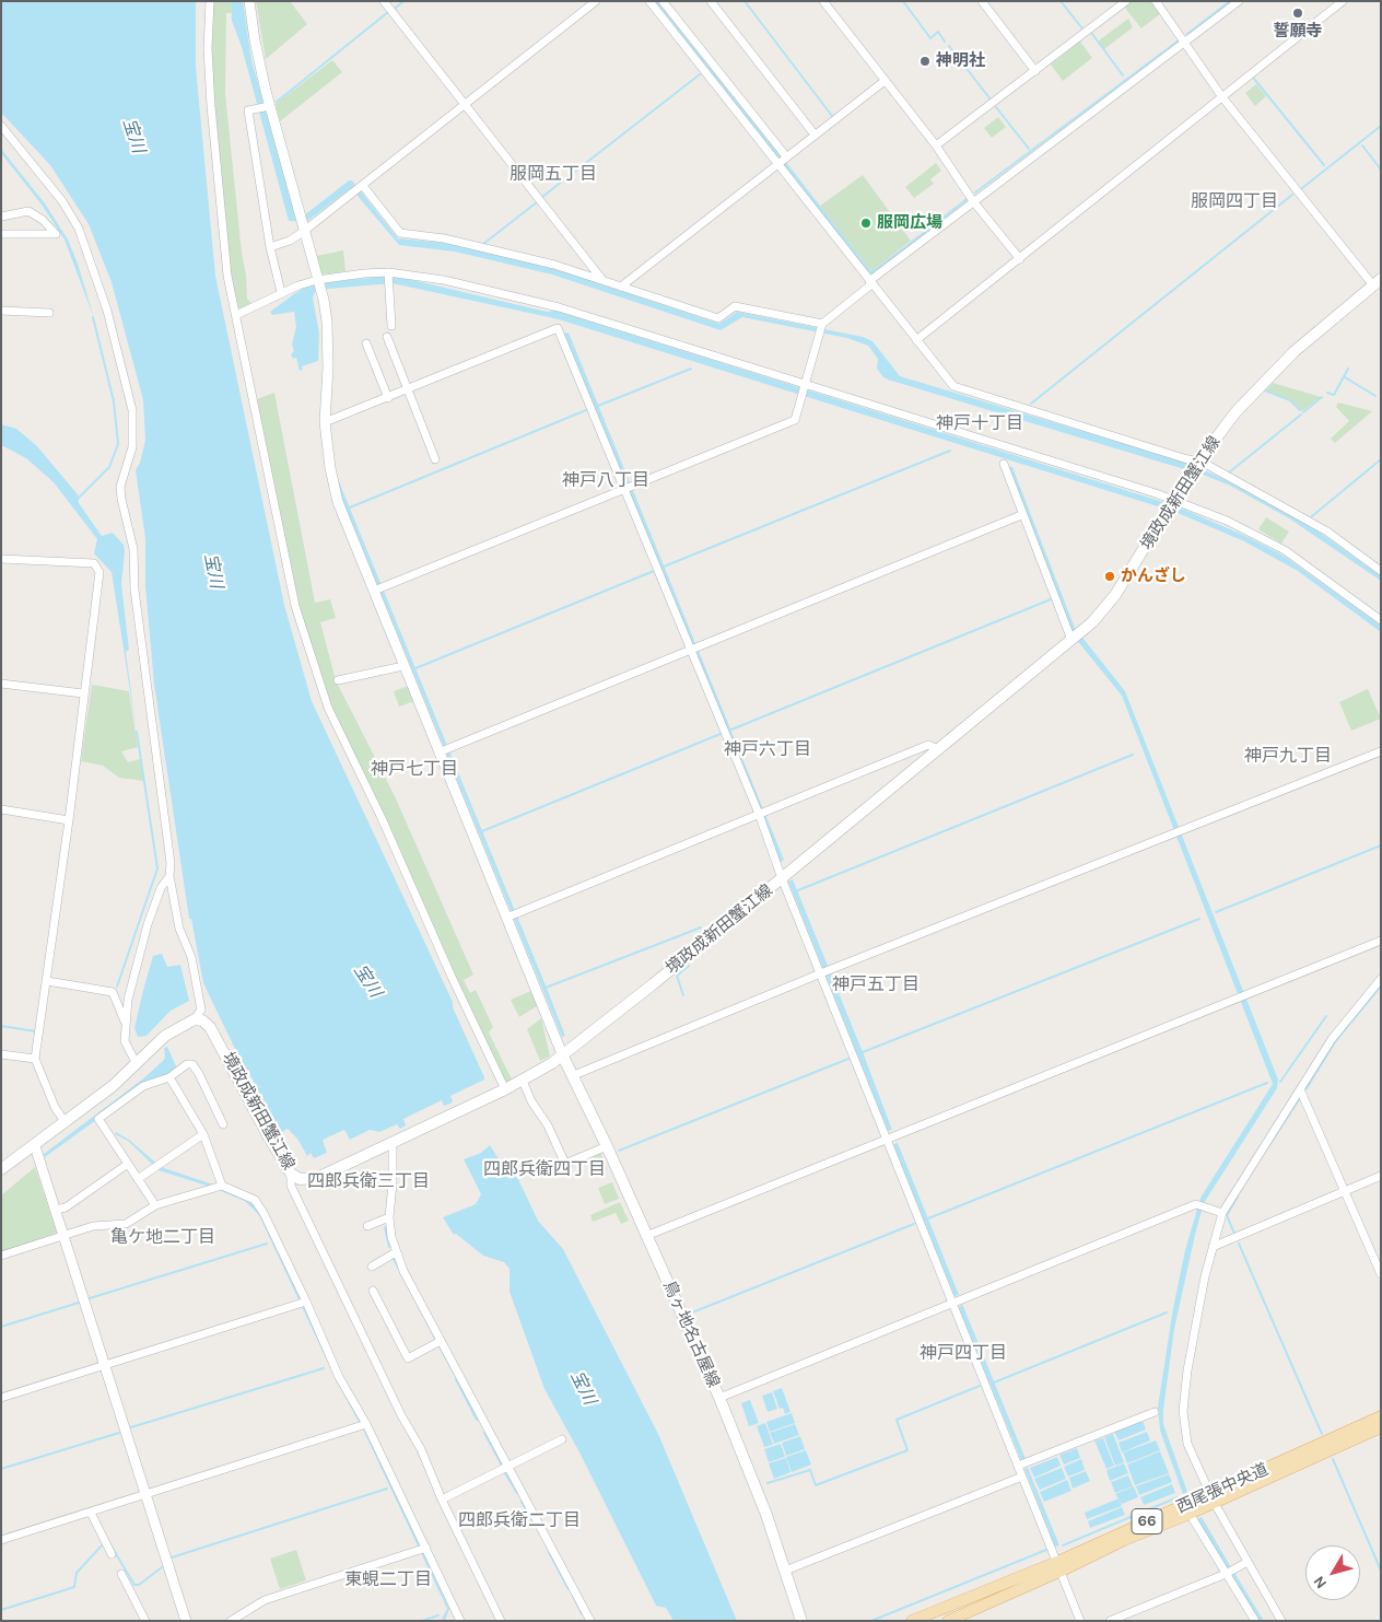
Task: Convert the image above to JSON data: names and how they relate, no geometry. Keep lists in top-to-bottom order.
{
  "streets": {
    "main road": [
      "境政成新田蟹江線",
      "鳥ヶ地名古屋線",
      "西尾張中央道",
      "66"
    ]
  },
  "crossings": [
    ["境政成新田蟹江線", "鳥ヶ地名古屋線"]
  ],
  "districts": [
    "服岡五丁目",
    "服岡四丁目",
    "神戸十丁目",
    "神戸八丁目",
    "神戸六丁目",
    "神戸九丁目",
    "神戸七丁目",
    "神戸五丁目",
    "四郎兵衛四丁目",
    "四郎兵衛三丁目",
    "亀ケ地二丁目",
    "神戸四丁目",
    "四郎兵衛二丁目",
    "東蜆二丁目"
  ],
  "water": ["宝川"],
  "places": [
    "誓願寺",
    "神明社",
    "服岡広場",
    "かんざし"
  ],
  "north": "bottom left"
}
